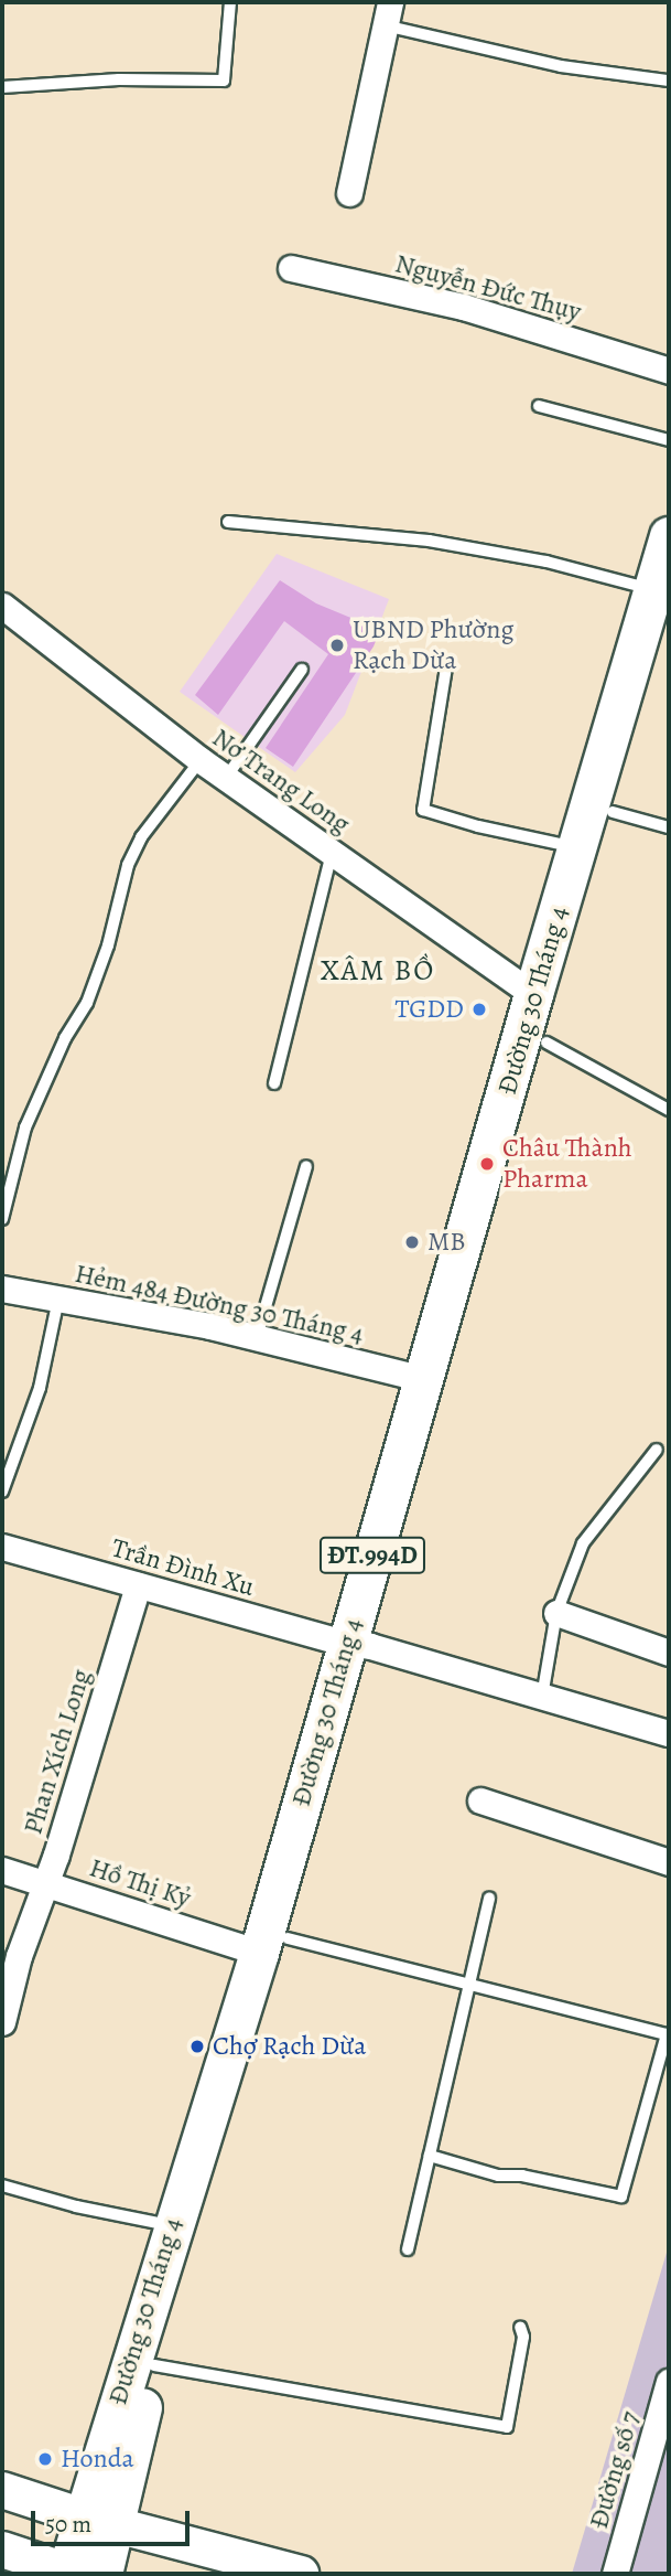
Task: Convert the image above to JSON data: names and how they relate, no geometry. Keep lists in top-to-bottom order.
{
  "streets": {
    "main road": ["Đường 30 Tháng 4", "ĐT.994D"],
    "street": [
      "Nguyễn Đức Thụy",
      "Nơ Trang Long",
      "Hẻm 484 Đường 30 Tháng 4",
      "Trần Đình Xu",
      "Phan Xích Long",
      "Hồ Thị Kỷ",
      "Đường số 7"
    ]
  },
  "crossings": [
    ["Nơ Trang Long", "Đường 30 Tháng 4"],
    ["Đường 30 Tháng 4", "Hẻm 484 Đường 30 Tháng 4"],
    ["Đường 30 Tháng 4", "Trần Đình Xu"],
    ["Đường 30 Tháng 4", "Hồ Thị Kỷ"],
    ["Trần Đình Xu", "Phan Xích Long"],
    ["Phan Xích Long", "Hồ Thị Kỷ"]
  ],
  "districts": ["XÂM BỒ"],
  "places": [
    "UBND Phường Rạch Dừa",
    "TGDD",
    "Châu Thành Pharma",
    "MB",
    "Chợ Rạch Dừa",
    "Honda"
  ],
  "scale_bar": "50 m"
}
